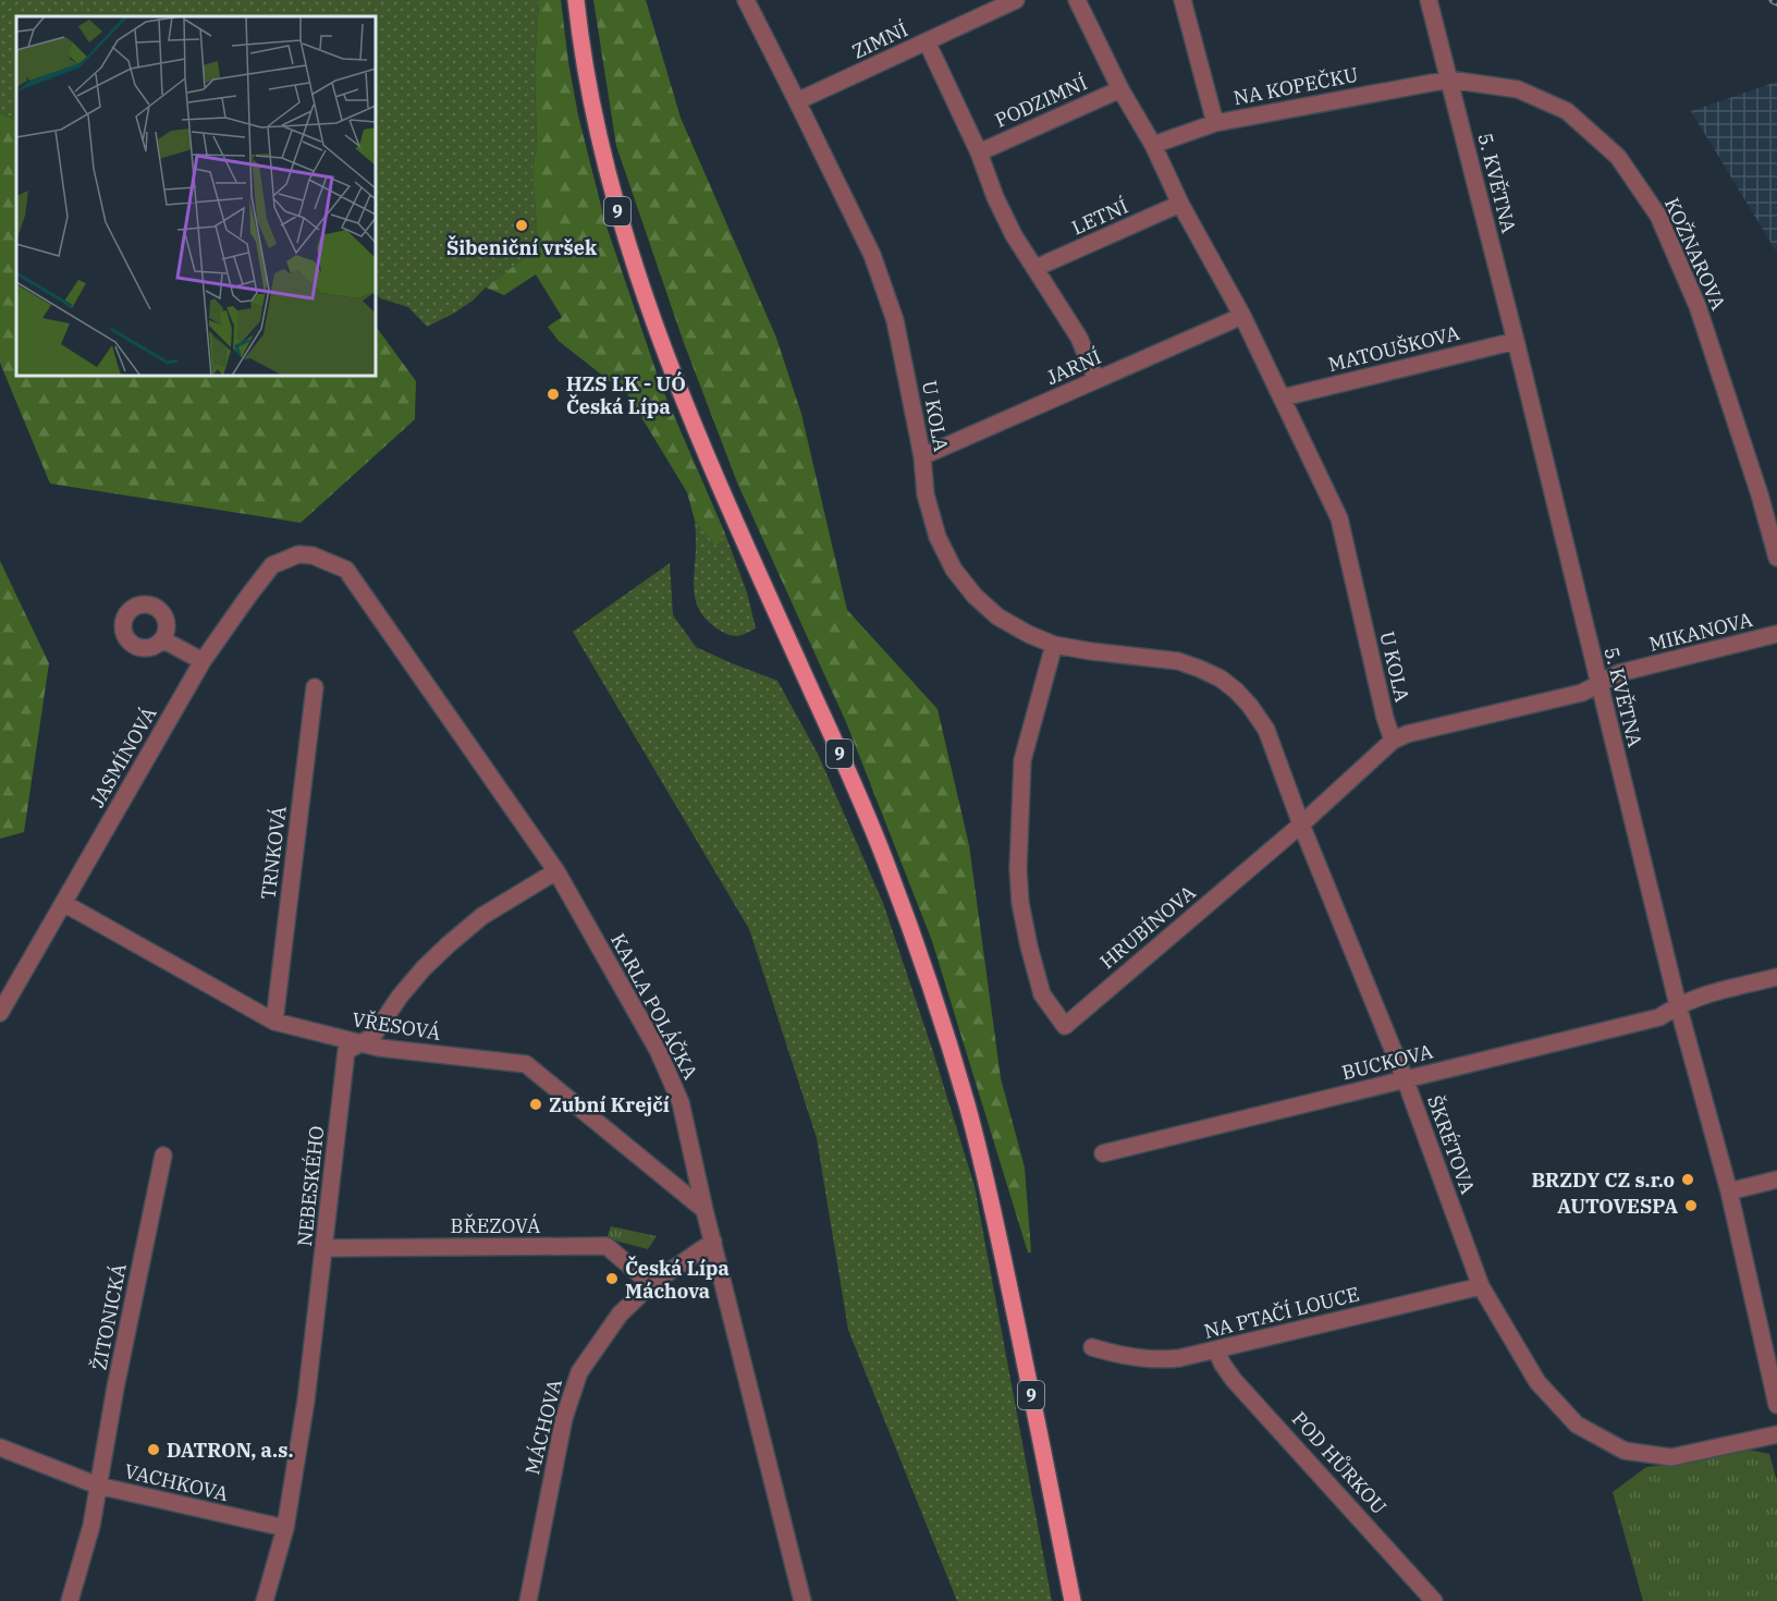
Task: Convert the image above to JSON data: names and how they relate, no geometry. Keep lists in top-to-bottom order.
{
  "streets": {
    "main road": ["9"],
    "street": [
      "ZIMNÍ",
      "NA KOPEČKU",
      "PODZIMNÍ",
      "5. KVĚTNA",
      "LETNÍ",
      "KOŽNAROVA",
      "MATOUŠKOVA",
      "JARNÍ",
      "U KOLA",
      "MIKANOVA",
      "JASMÍNOVÁ",
      "TRNKOVÁ",
      "HRUBÍNOVA",
      "KARLA POLÁČKA",
      "VŘESOVÁ",
      "BUCKOVA",
      "ŠKRÉTOVA",
      "NEBESKÉHO",
      "BŘEZOVÁ",
      "NA PTAČÍ LOUCE",
      "ŽITONICKÁ",
      "MÁCHOVA",
      "POD HŮRKOU",
      "VACHKOVA"
    ]
  },
  "crossings": [
    ["ZIMNÍ", "U KOLA"],
    ["NA KOPEČKU", "5. KVĚTNA"],
    ["NA KOPEČKU", "KOŽNAROVA"],
    ["NA KOPEČKU", "U KOLA"],
    ["PODZIMNÍ", "U KOLA"],
    ["5. KVĚTNA", "KOŽNAROVA"],
    ["5. KVĚTNA", "MATOUŠKOVA"],
    ["5. KVĚTNA", "MIKANOVA"],
    ["5. KVĚTNA", "HRUBÍNOVA"],
    ["5. KVĚTNA", "BUCKOVA"],
    ["LETNÍ", "U KOLA"],
    ["MATOUŠKOVA", "U KOLA"],
    ["JARNÍ", "U KOLA"],
    ["U KOLA", "HRUBÍNOVA"],
    ["U KOLA", "ŠKRÉTOVA"],
    ["MIKANOVA", "HRUBÍNOVA"],
    ["JASMÍNOVÁ", "KARLA POLÁČKA"],
    ["JASMÍNOVÁ", "VŘESOVÁ"],
    ["TRNKOVÁ", "VŘESOVÁ"],
    ["HRUBÍNOVA", "ŠKRÉTOVA"],
    ["KARLA POLÁČKA", "VŘESOVÁ"],
    ["KARLA POLÁČKA", "NEBESKÉHO"],
    ["KARLA POLÁČKA", "MÁCHOVA"],
    ["VŘESOVÁ", "NEBESKÉHO"],
    ["BUCKOVA", "ŠKRÉTOVA"],
    ["ŠKRÉTOVA", "NA PTAČÍ LOUCE"],
    ["NEBESKÉHO", "BŘEZOVÁ"],
    ["NEBESKÉHO", "VACHKOVA"],
    ["BŘEZOVÁ", "MÁCHOVA"],
    ["NA PTAČÍ LOUCE", "POD HŮRKOU"],
    ["ŽITONICKÁ", "VACHKOVA"]
  ],
  "places": [
    "Šibeniční vršek",
    "HZS LK - UÓ Česká Lípa",
    "Zubní Krejčí",
    "BRZDY CZ s.r.o",
    "AUTOVESPA",
    "Česká Lípa Máchova",
    "DATRON, a.s."
  ]
}
